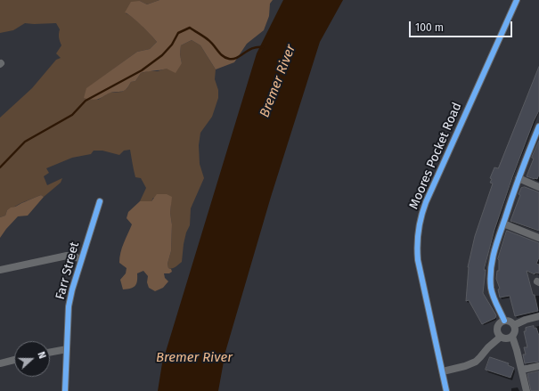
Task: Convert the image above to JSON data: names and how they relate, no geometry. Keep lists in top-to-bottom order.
{
  "streets": {
    "street": ["Moores Pocket Road", "Farr Street"]
  },
  "water": ["Bremer River"],
  "scale_bar": "100 m",
  "north": "right"
}
